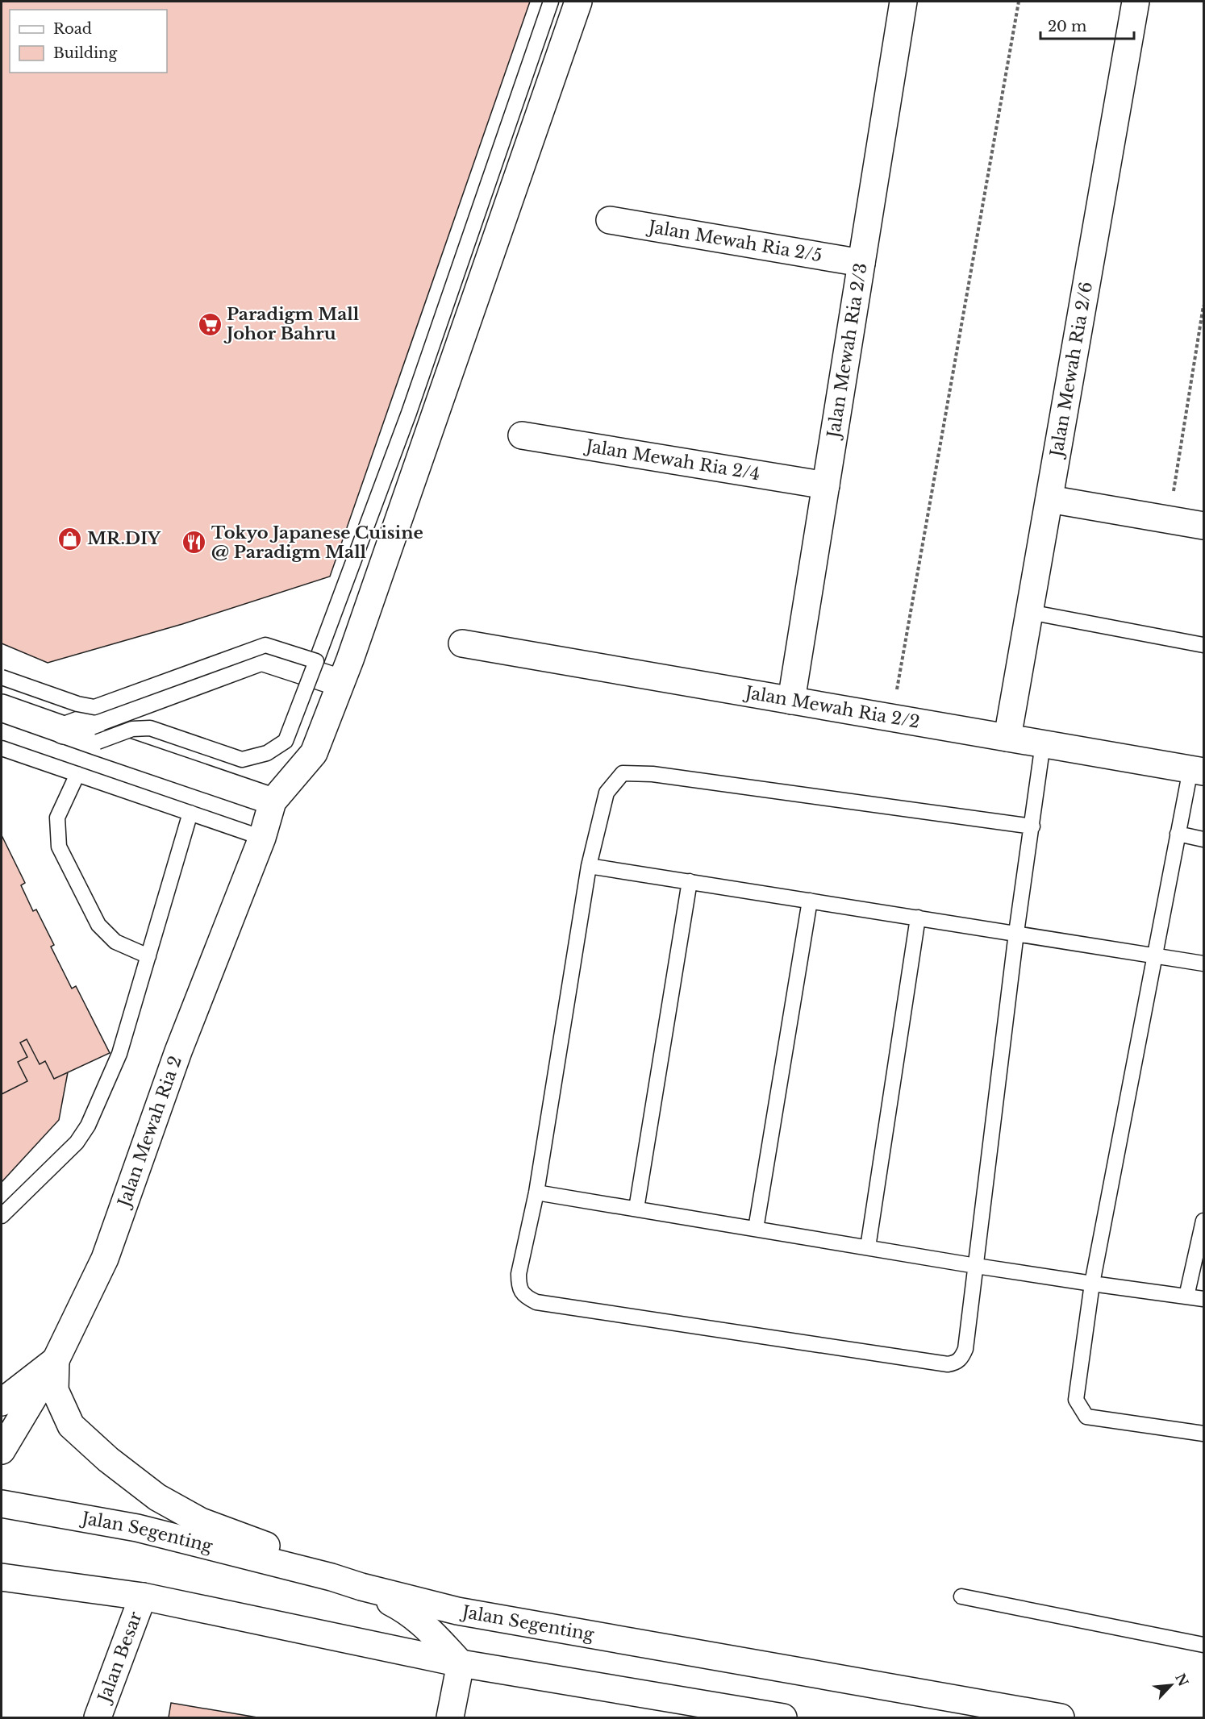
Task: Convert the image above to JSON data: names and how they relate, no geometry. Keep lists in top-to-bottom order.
{
  "streets": {
    "street": [
      "Jalan Mewah Ria 2/5",
      "Jalan Mewah Ria 2/3",
      "Jalan Mewah Ria 2/6",
      "Jalan Mewah Ria 2/4",
      "Jalan Mewah Ria 2/2",
      "Jalan Mewah Ria 2",
      "Jalan Segenting",
      "Jalan Besar"
    ]
  },
  "crossings": [
    ["Jalan Mewah Ria 2/5", "Jalan Mewah Ria 2/3"],
    ["Jalan Mewah Ria 2/3", "Jalan Mewah Ria 2/4"],
    ["Jalan Mewah Ria 2/3", "Jalan Mewah Ria 2/2"],
    ["Jalan Mewah Ria 2/6", "Jalan Mewah Ria 2/2"]
  ],
  "places": {
    "supermarket": ["Paradigm Mall Johor Bahru"],
    "shop": ["MR.DIY"],
    "restaurant": ["Tokyo Japanese Cuisine @ Paradigm Mall"]
  },
  "legend": ["Road", "Building"],
  "scale_bar": "20 m",
  "north": "top right"
}
